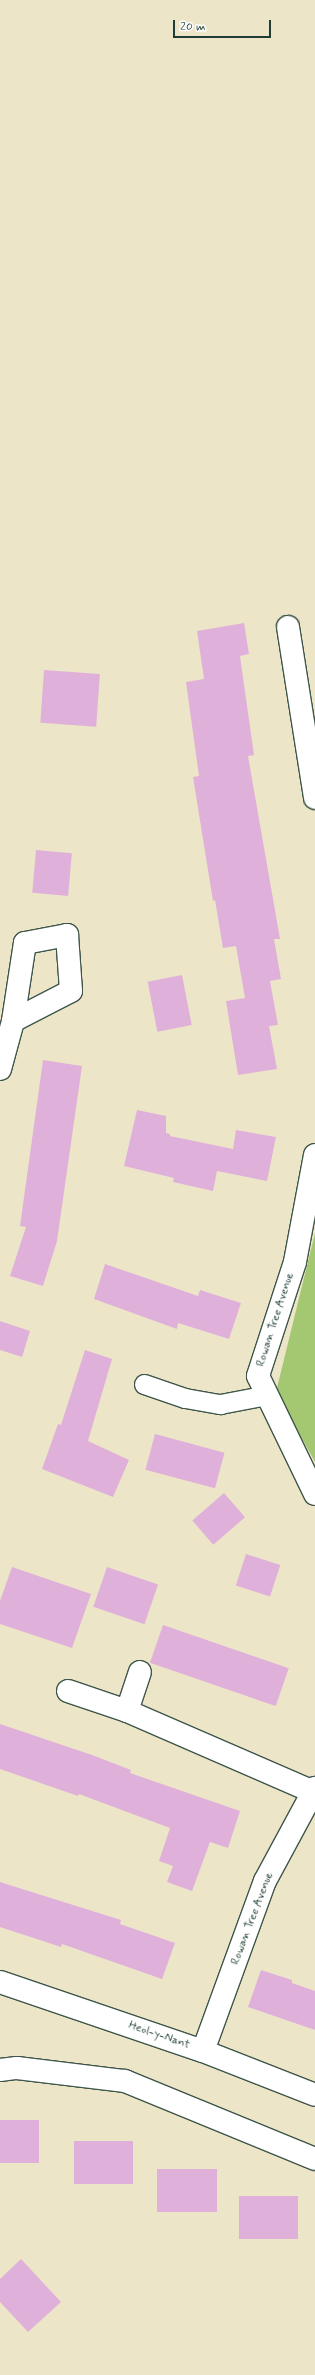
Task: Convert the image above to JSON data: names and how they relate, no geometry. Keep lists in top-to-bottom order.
{
  "streets": {
    "street": ["Rowan Tree Avenue", "Heol-y-Nant"]
  },
  "crossings": [
    ["Rowan Tree Avenue", "Heol-y-Nant"]
  ],
  "scale_bar": "20 m"
}
